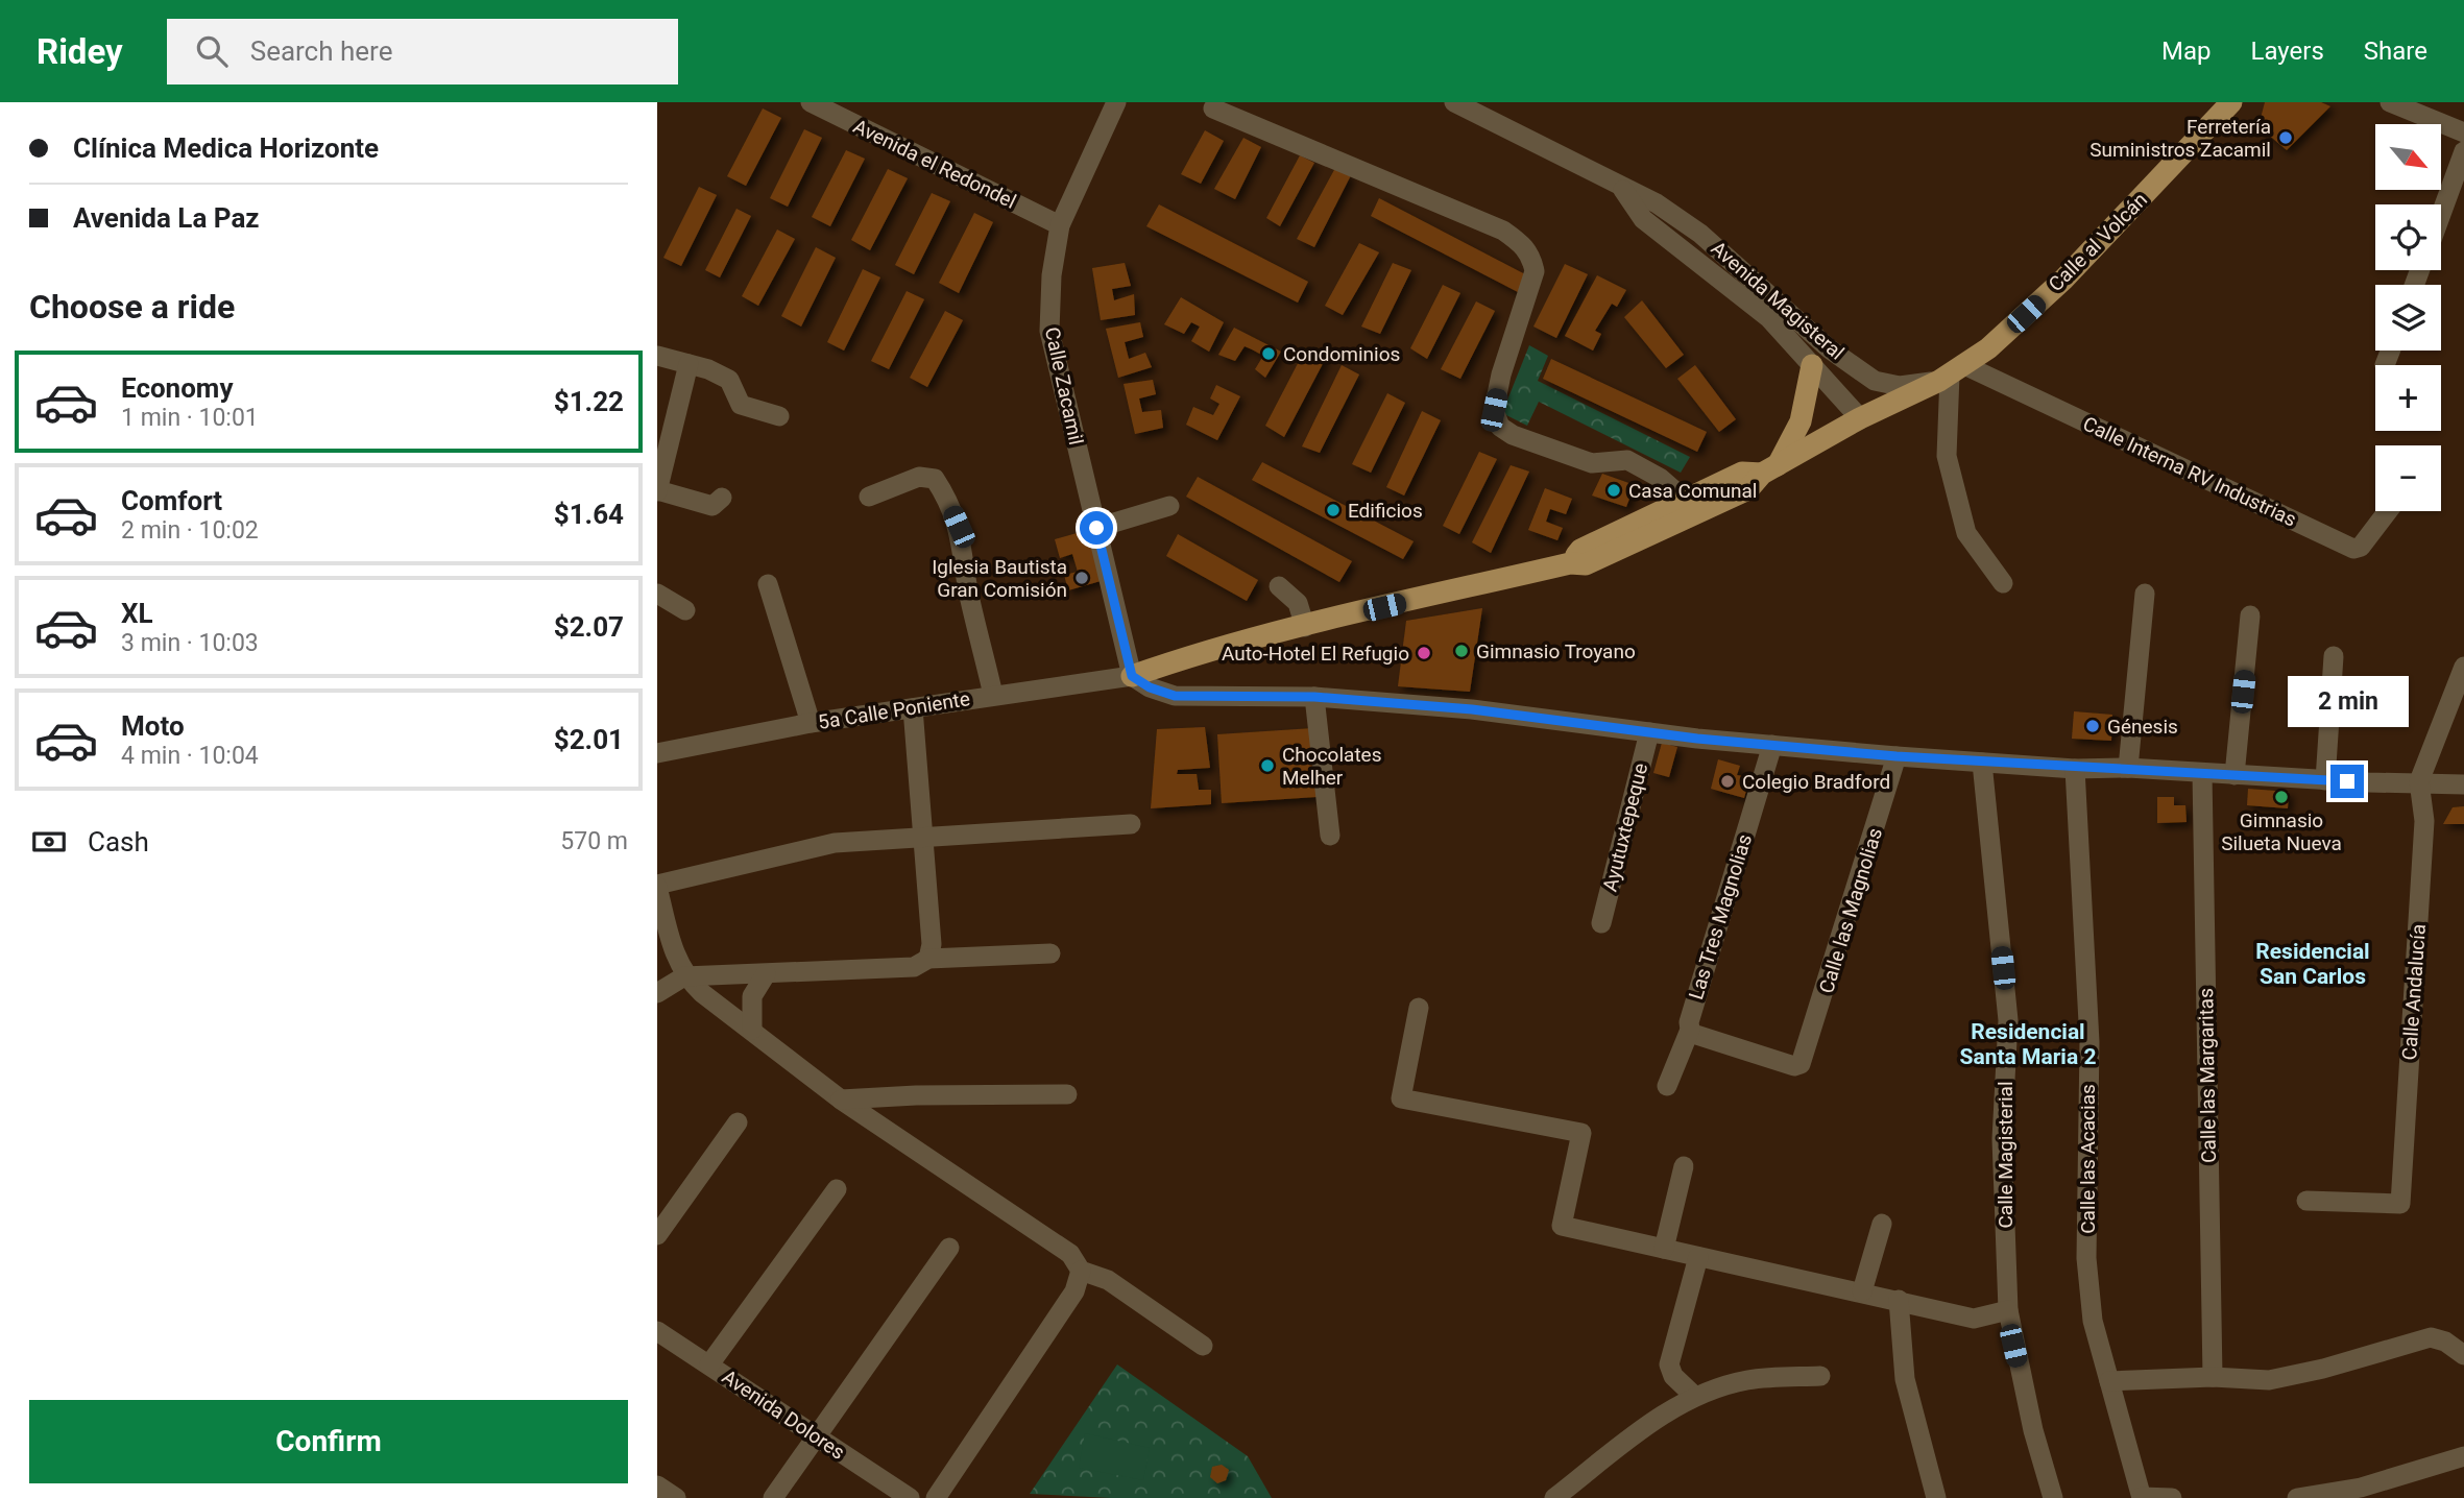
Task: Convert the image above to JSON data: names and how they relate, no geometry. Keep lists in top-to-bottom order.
{
  "streets": {
    "main road": ["Calle al Volcán"],
    "street": [
      "Avenida el Redondel",
      "Avenida Magisteral",
      "Calle Zacamil",
      "Calle Interna RV Industrias",
      "5a Calle Poniente",
      "Ayutuxtepeque",
      "Calle las Magnolias",
      "Las Tres Magnolias",
      "Calle Andalucía",
      "Calle las Margaritas",
      "Calle Magisterial",
      "Calle las Acacias",
      "Avenida Dolores"
    ]
  },
  "crossings": [
    ["Avenida el Redondel", "Calle Zacamil"],
    ["Calle al Volcán", "Avenida Magisteral"],
    ["Calle al Volcán", "Calle Zacamil"],
    ["Calle al Volcán", "Calle Interna RV Industrias"],
    ["Calle al Volcán", "5a Calle Poniente"],
    ["Avenida Magisteral", "Calle Interna RV Industrias"],
    ["Calle Zacamil", "5a Calle Poniente"],
    ["Calle las Magnolias", "Las Tres Magnolias"]
  ],
  "districts": ["Residencial San Carlos", "Residencial Santa Maria 2"],
  "places": [
    "Ferretería Suministros Zacamil",
    "Condominios",
    "Casa Comunal",
    "Edificios",
    "Iglesia Bautista Gran Comisión",
    "Gimnasio Troyano",
    "Auto-Hotel El Refugio",
    "Génesis",
    "Chocolates Melher",
    "Colegio Bradford",
    "Gimnasio Silueta Nueva"
  ],
  "north": "bottom right",
  "page": {
    "header": "Ridey",
    "search": "Search here",
    "nav": ["Map", "Layers", "Share"],
    "banner": ["Clínica Medica Horizonte", "Avenida La Paz"],
    "map_buttons": ["+", "−"],
    "heading": "Choose a ride",
    "list": [
      {
        "name": "Economy",
        "note": "1 min · 10:01",
        "value": "$1.22"
      },
      {
        "name": "Comfort",
        "note": "2 min · 10:02",
        "value": "$1.64"
      },
      {
        "name": "XL",
        "note": "3 min · 10:03",
        "value": "$2.07"
      },
      {
        "name": "Moto",
        "note": "4 min · 10:04",
        "value": "$2.01"
      }
    ],
    "bubble": "2 min",
    "pay": ["Cash", "570 m"],
    "buttons": "Confirm"
  }
}
